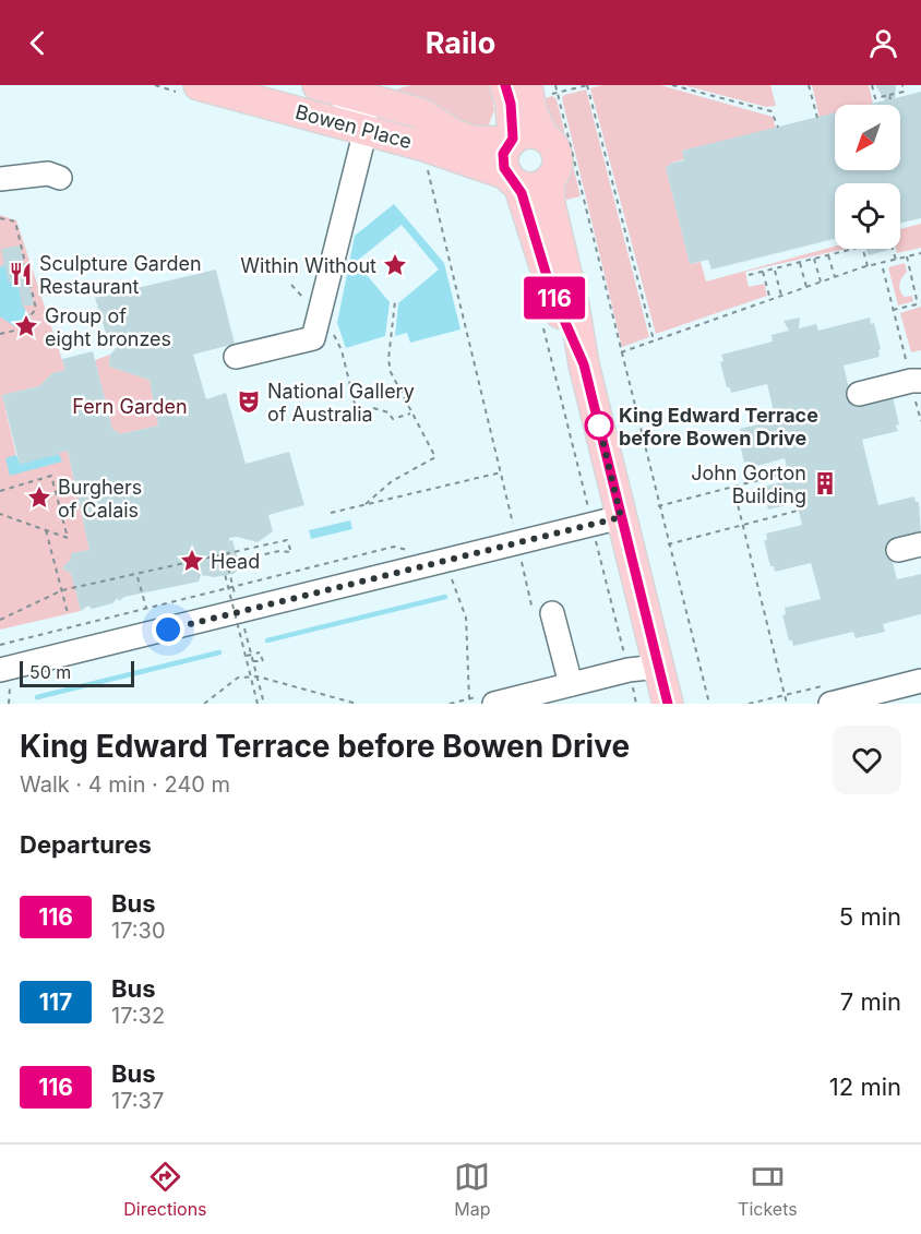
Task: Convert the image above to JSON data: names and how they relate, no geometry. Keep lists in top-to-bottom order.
{
  "streets": {
    "main road": ["Bowen Place"]
  },
  "parks": ["Fern Garden"],
  "places": {
    "place": [
      "Within Without",
      "Group of eight bronzes",
      "Burghers of Calais",
      "Head"
    ],
    "restaurant": ["Sculpture Garden Restaurant"],
    "theatre": ["National Gallery of Australia"],
    "other": ["King Edward Terrace before Bowen Drive"],
    "building": ["John Gorton Building"]
  },
  "lines": ["bus line 116"],
  "scale_bar": "50 m",
  "north": "bottom left",
  "page": {
    "header": "Railo",
    "on_map": "116",
    "scale": "50 m",
    "heading": [
      ["King Edward Terrace before Bowen Drive", "Walk · 4 min · 240 m"],
      "Departures"
    ],
    "list": [
      {
        "mark": "116",
        "name": "Bus",
        "note": "17:30",
        "value": "5 min"
      },
      {
        "mark": "117",
        "name": "Bus",
        "note": "17:32",
        "value": "7 min"
      },
      {
        "mark": "116",
        "name": "Bus",
        "note": "17:37",
        "value": "12 min"
      }
    ],
    "tabs": ["Directions", "Map", "Tickets"]
  }
}
